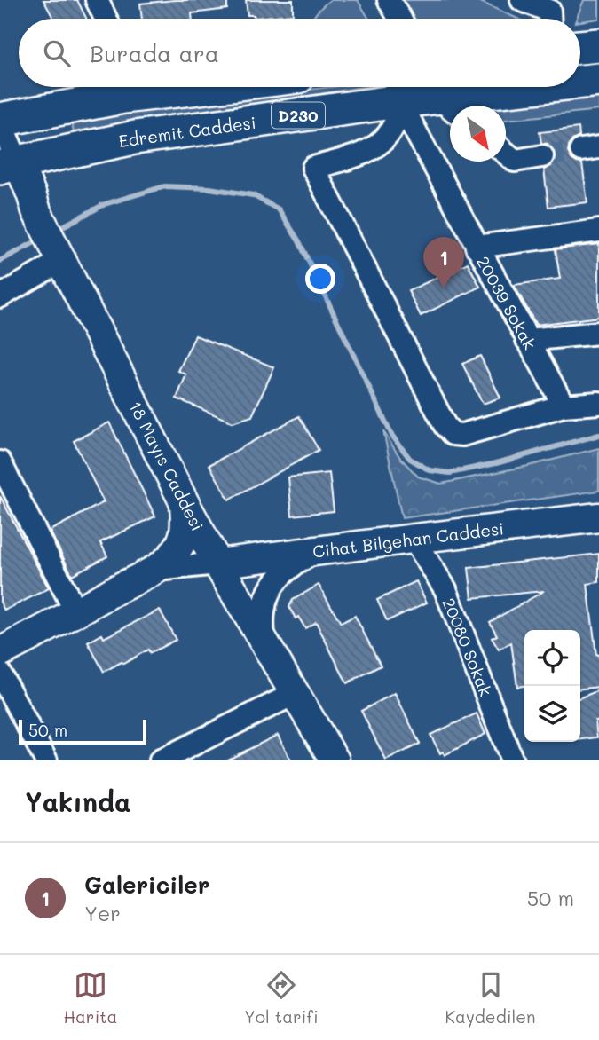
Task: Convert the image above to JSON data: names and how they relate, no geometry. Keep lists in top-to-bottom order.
{
  "streets": {
    "highway": ["D230", "Edremit Caddesi"],
    "main road": ["18 Mayıs Caddesi", "Cihat Bilgehan Caddesi"],
    "street": ["20039 Sokak", "20080 Sokak"]
  },
  "crossings": [
    ["Edremit Caddesi", "20039 Sokak"],
    ["Edremit Caddesi", "18 Mayıs Caddesi"],
    ["18 Mayıs Caddesi", "Cihat Bilgehan Caddesi"],
    ["Cihat Bilgehan Caddesi", "20080 Sokak"]
  ],
  "scale_bar": "50 m",
  "north": "bottom right",
  "page": {
    "search": "Burada ara",
    "pins": "1",
    "scale": "50 m",
    "heading": "Yakında",
    "list": [
      {
        "mark": "1",
        "name": "Galericiler",
        "note": "Yer",
        "value": "50 m"
      }
    ],
    "nav": ["Harita", "Yol tarifi", "Kaydedilen"]
  }
}
